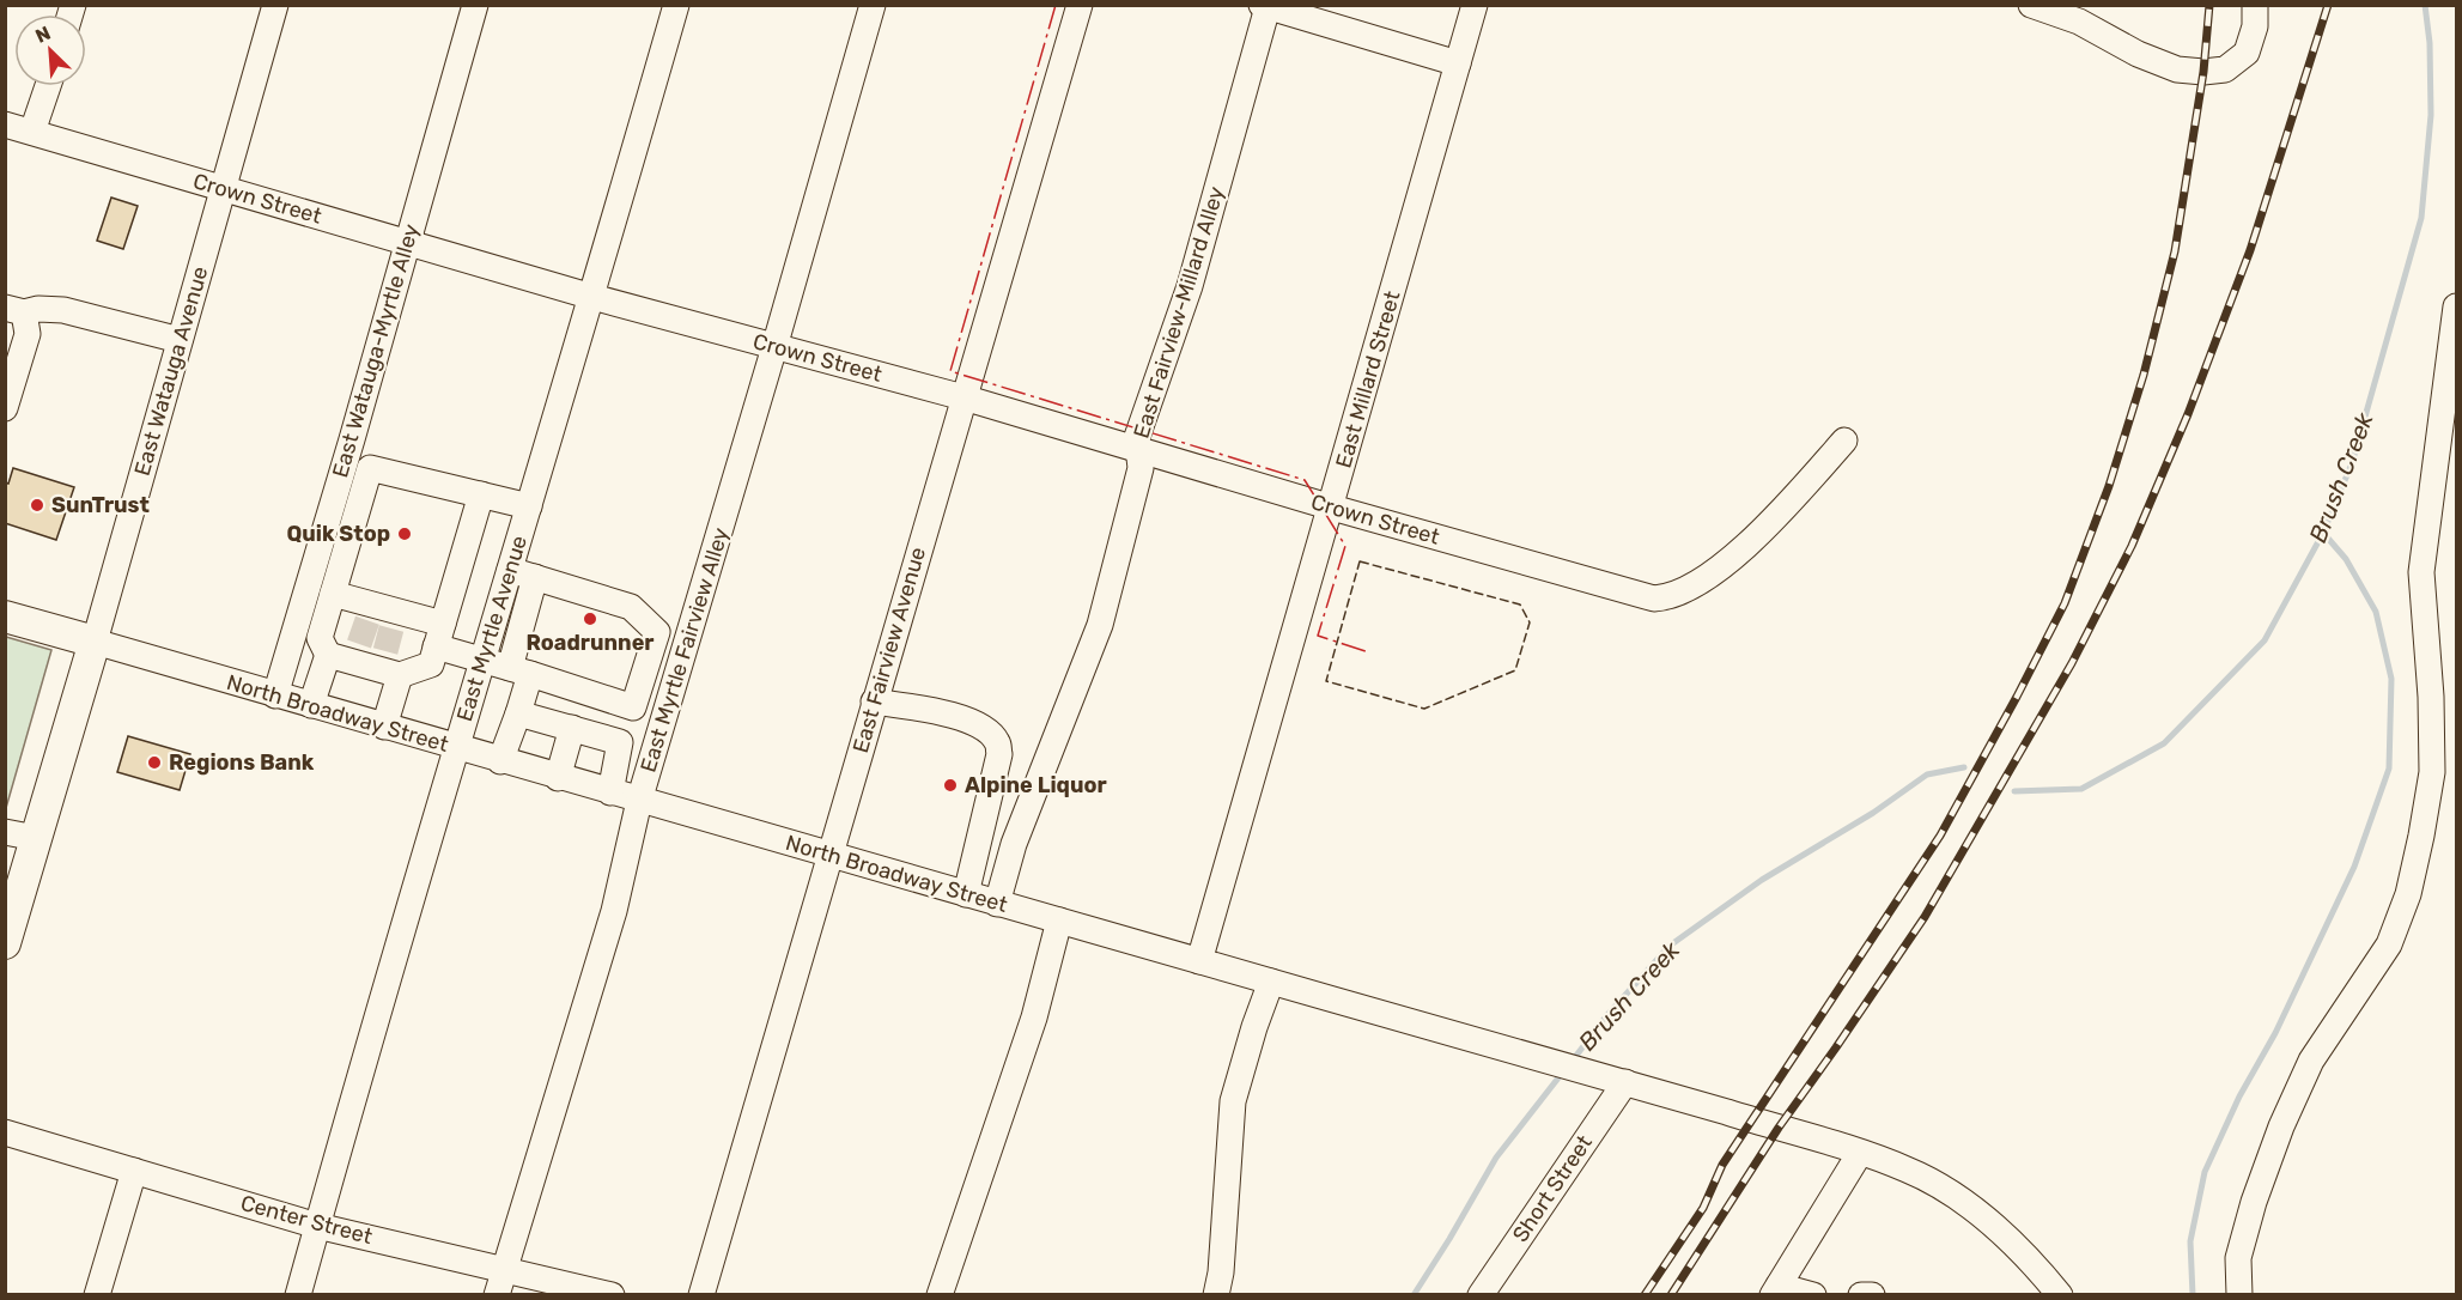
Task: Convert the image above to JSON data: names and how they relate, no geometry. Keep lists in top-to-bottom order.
{
  "streets": {
    "main road": ["East Watauga Avenue", "North Broadway Street"],
    "street": [
      "Crown Street",
      "East Fairview-Millard Alley",
      "East Watauga-Myrtle Alley",
      "East Millard Street",
      "East Myrtle Avenue",
      "East Myrtle Fairview Alley",
      "East Fairview Avenue",
      "Short Street",
      "Center Street"
    ]
  },
  "crossings": [
    ["Crown Street", "East Fairview-Millard Alley"],
    ["Crown Street", "East Watauga-Myrtle Alley"],
    ["Crown Street", "East Watauga Avenue"],
    ["Crown Street", "East Millard Street"],
    ["Crown Street", "East Myrtle Avenue"],
    ["Crown Street", "East Myrtle Fairview Alley"],
    ["Crown Street", "East Fairview Avenue"],
    ["East Fairview-Millard Alley", "North Broadway Street"],
    ["East Watauga-Myrtle Alley", "North Broadway Street"],
    ["East Watauga Avenue", "North Broadway Street"],
    ["East Millard Street", "North Broadway Street"],
    ["East Myrtle Avenue", "North Broadway Street"],
    ["East Myrtle Avenue", "Center Street"],
    ["East Myrtle Fairview Alley", "North Broadway Street"],
    ["East Myrtle Fairview Alley", "Center Street"],
    ["East Fairview Avenue", "North Broadway Street"],
    ["North Broadway Street", "Short Street"]
  ],
  "water": ["Brush Creek"],
  "places": [
    "SunTrust",
    "Quik Stop",
    "Roadrunner",
    "Regions Bank",
    "Alpine Liquor"
  ],
  "north": "top left"
}
